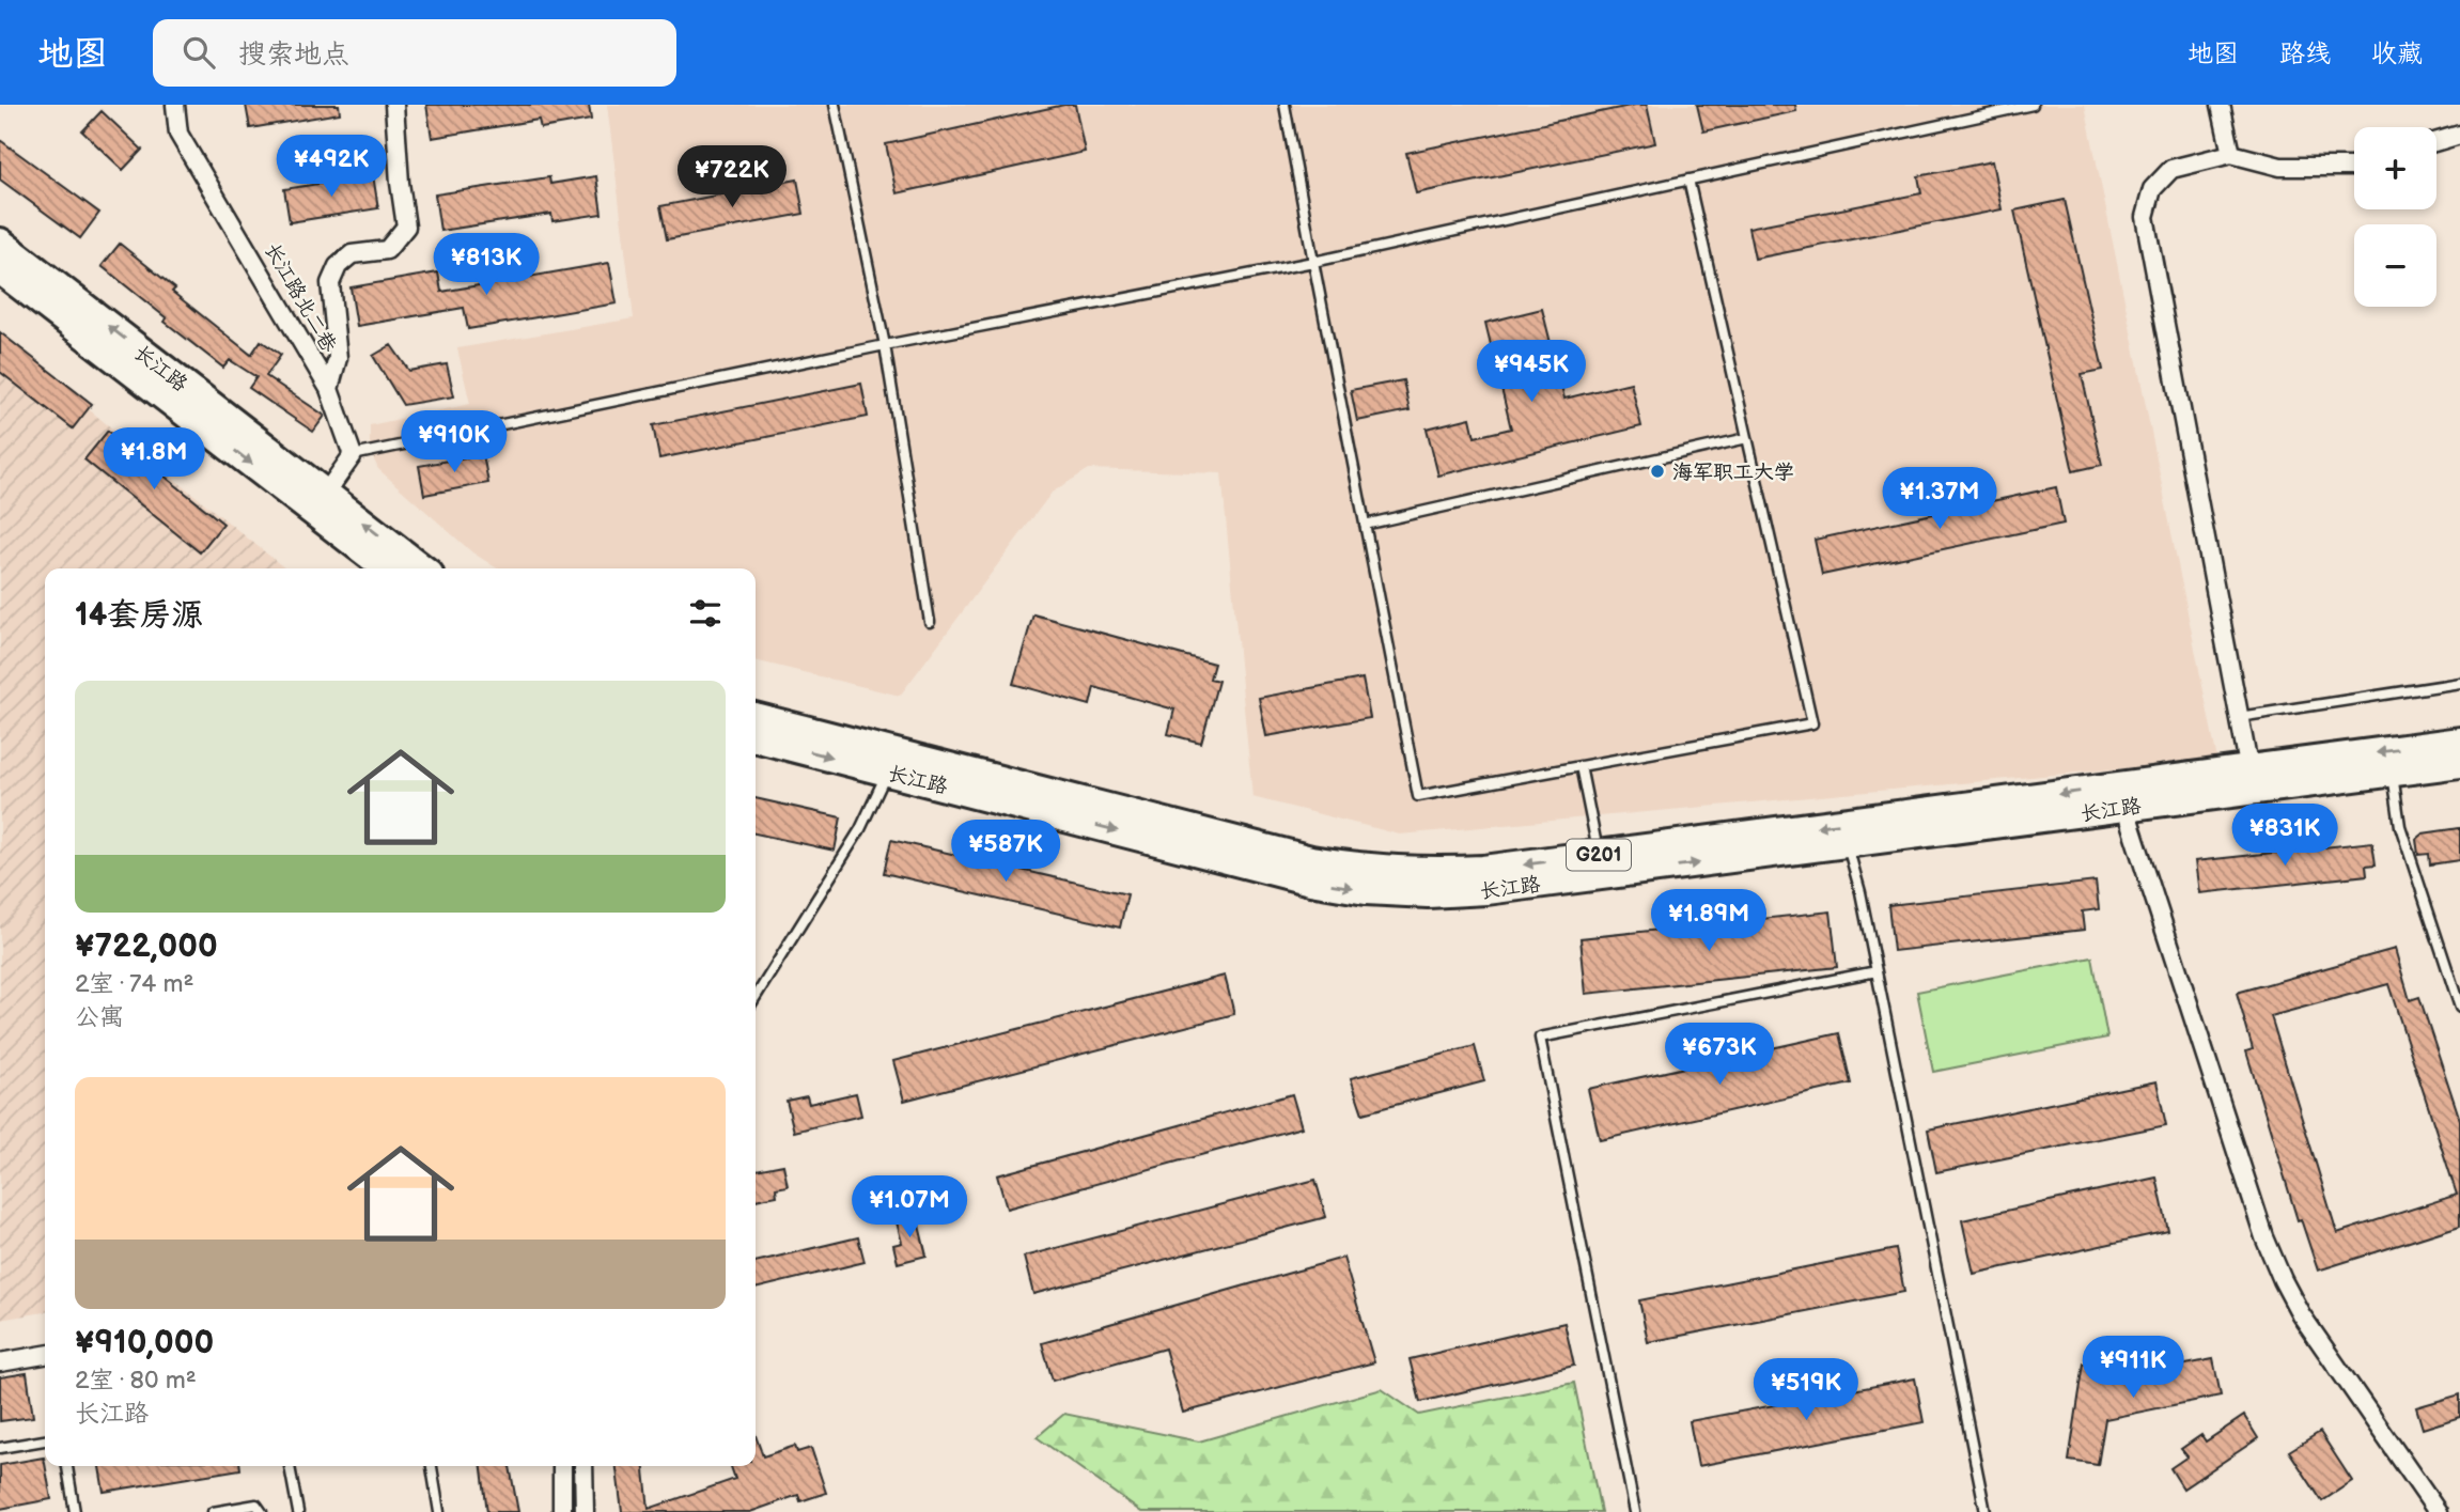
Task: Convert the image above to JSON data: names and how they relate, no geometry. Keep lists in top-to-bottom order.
{
  "streets": {
    "highway": ["长江路", "G201"],
    "street": ["长江路北二巷"]
  },
  "places": ["海军职工大学"],
  "page": {
    "header": "地图",
    "search": "搜索地点",
    "nav": ["地图", "路线", "收藏"],
    "map_buttons": ["+", "−"],
    "price": [
      "¥492K",
      "¥722K",
      "¥813K",
      "¥945K",
      "¥910K",
      "¥1.8M",
      "¥1.37M",
      "¥831K",
      "¥587K",
      "¥1.89M",
      "¥673K",
      "¥1.07M",
      "¥911K",
      "¥519K"
    ],
    "heading": "14套房源",
    "list": [
      {
        "name": "¥722,000",
        "note": "2室 · 74 m² · 公寓"
      },
      {
        "name": "¥910,000",
        "note": "2室 · 80 m² · 长江路"
      }
    ]
  }
}
